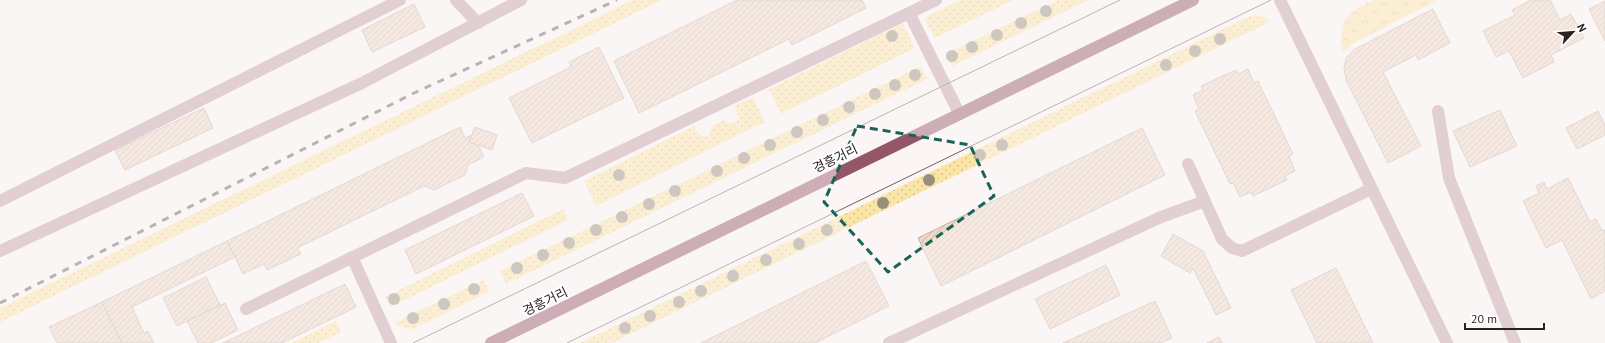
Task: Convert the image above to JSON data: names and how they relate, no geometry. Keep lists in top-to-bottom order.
{
  "streets": {
    "main road": ["경흥거리"]
  },
  "scale_bar": "20 m",
  "north": "top right"
}
